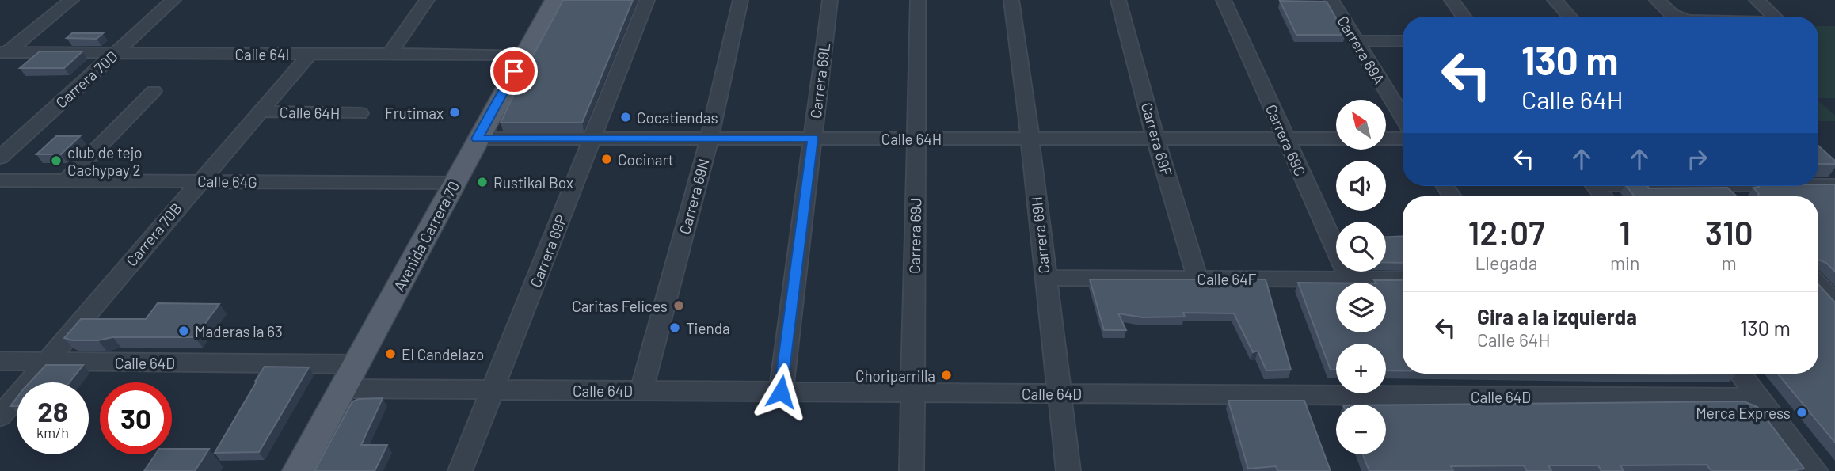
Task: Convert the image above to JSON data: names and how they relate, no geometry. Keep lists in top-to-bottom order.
{
  "streets": {
    "main road": ["Avenida Carrera 70"],
    "street": [
      "Carrera 69A",
      "Calle 64I",
      "Carrera 70D",
      "Carrera 69L",
      "Calle 64H",
      "Carrera 69F",
      "Carrera 69C",
      "Calle 64G",
      "Carrera 69N",
      "Carrera 70B",
      "Carrera 69H",
      "Carrera 69J",
      "Carrera 69P",
      "Calle 64F",
      "Calle 64D"
    ]
  },
  "crossings": [
    ["Calle 64I", "Carrera 70D"],
    ["Calle 64I", "Carrera 70B"],
    ["Calle 64I", "Avenida Carrera 70"],
    ["Carrera 69L", "Calle 64H"],
    ["Carrera 69L", "Calle 64D"],
    ["Calle 64H", "Carrera 69F"],
    ["Calle 64H", "Carrera 69C"],
    ["Calle 64H", "Carrera 69N"],
    ["Calle 64H", "Carrera 70B"],
    ["Calle 64H", "Carrera 69H"],
    ["Calle 64H", "Avenida Carrera 70"],
    ["Calle 64H", "Carrera 69J"],
    ["Calle 64H", "Carrera 69P"],
    ["Carrera 69F", "Calle 64F"],
    ["Carrera 69C", "Calle 64F"],
    ["Calle 64G", "Carrera 70B"],
    ["Calle 64G", "Avenida Carrera 70"],
    ["Carrera 69N", "Calle 64D"],
    ["Carrera 70B", "Calle 64D"],
    ["Carrera 69H", "Calle 64F"],
    ["Carrera 69H", "Calle 64D"],
    ["Avenida Carrera 70", "Calle 64D"],
    ["Carrera 69J", "Calle 64D"],
    ["Carrera 69P", "Calle 64D"]
  ],
  "places": [
    "Frutimax",
    "Cocatiendas",
    "Cocinart",
    "club de tejo Cachypay 2",
    "Rustikal Box",
    "Caritas Felices",
    "Tienda",
    "Maderas la 63",
    "El Candelazo",
    "Choriparrilla",
    "Merca Express"
  ],
  "north": "top left",
  "page": {
    "turn": ["130 m", "Calle 64H"],
    "map_buttons": ["+", "−"],
    "eta": [
      "12:07",
      "Llegada",
      "1",
      "min",
      "310",
      "m"
    ],
    "list": [
      {
        "name": "Gira a la izquierda",
        "note": "Calle 64H",
        "value": "130 m"
      }
    ],
    "speed": "28 km/h",
    "limit": "30"
  }
}
